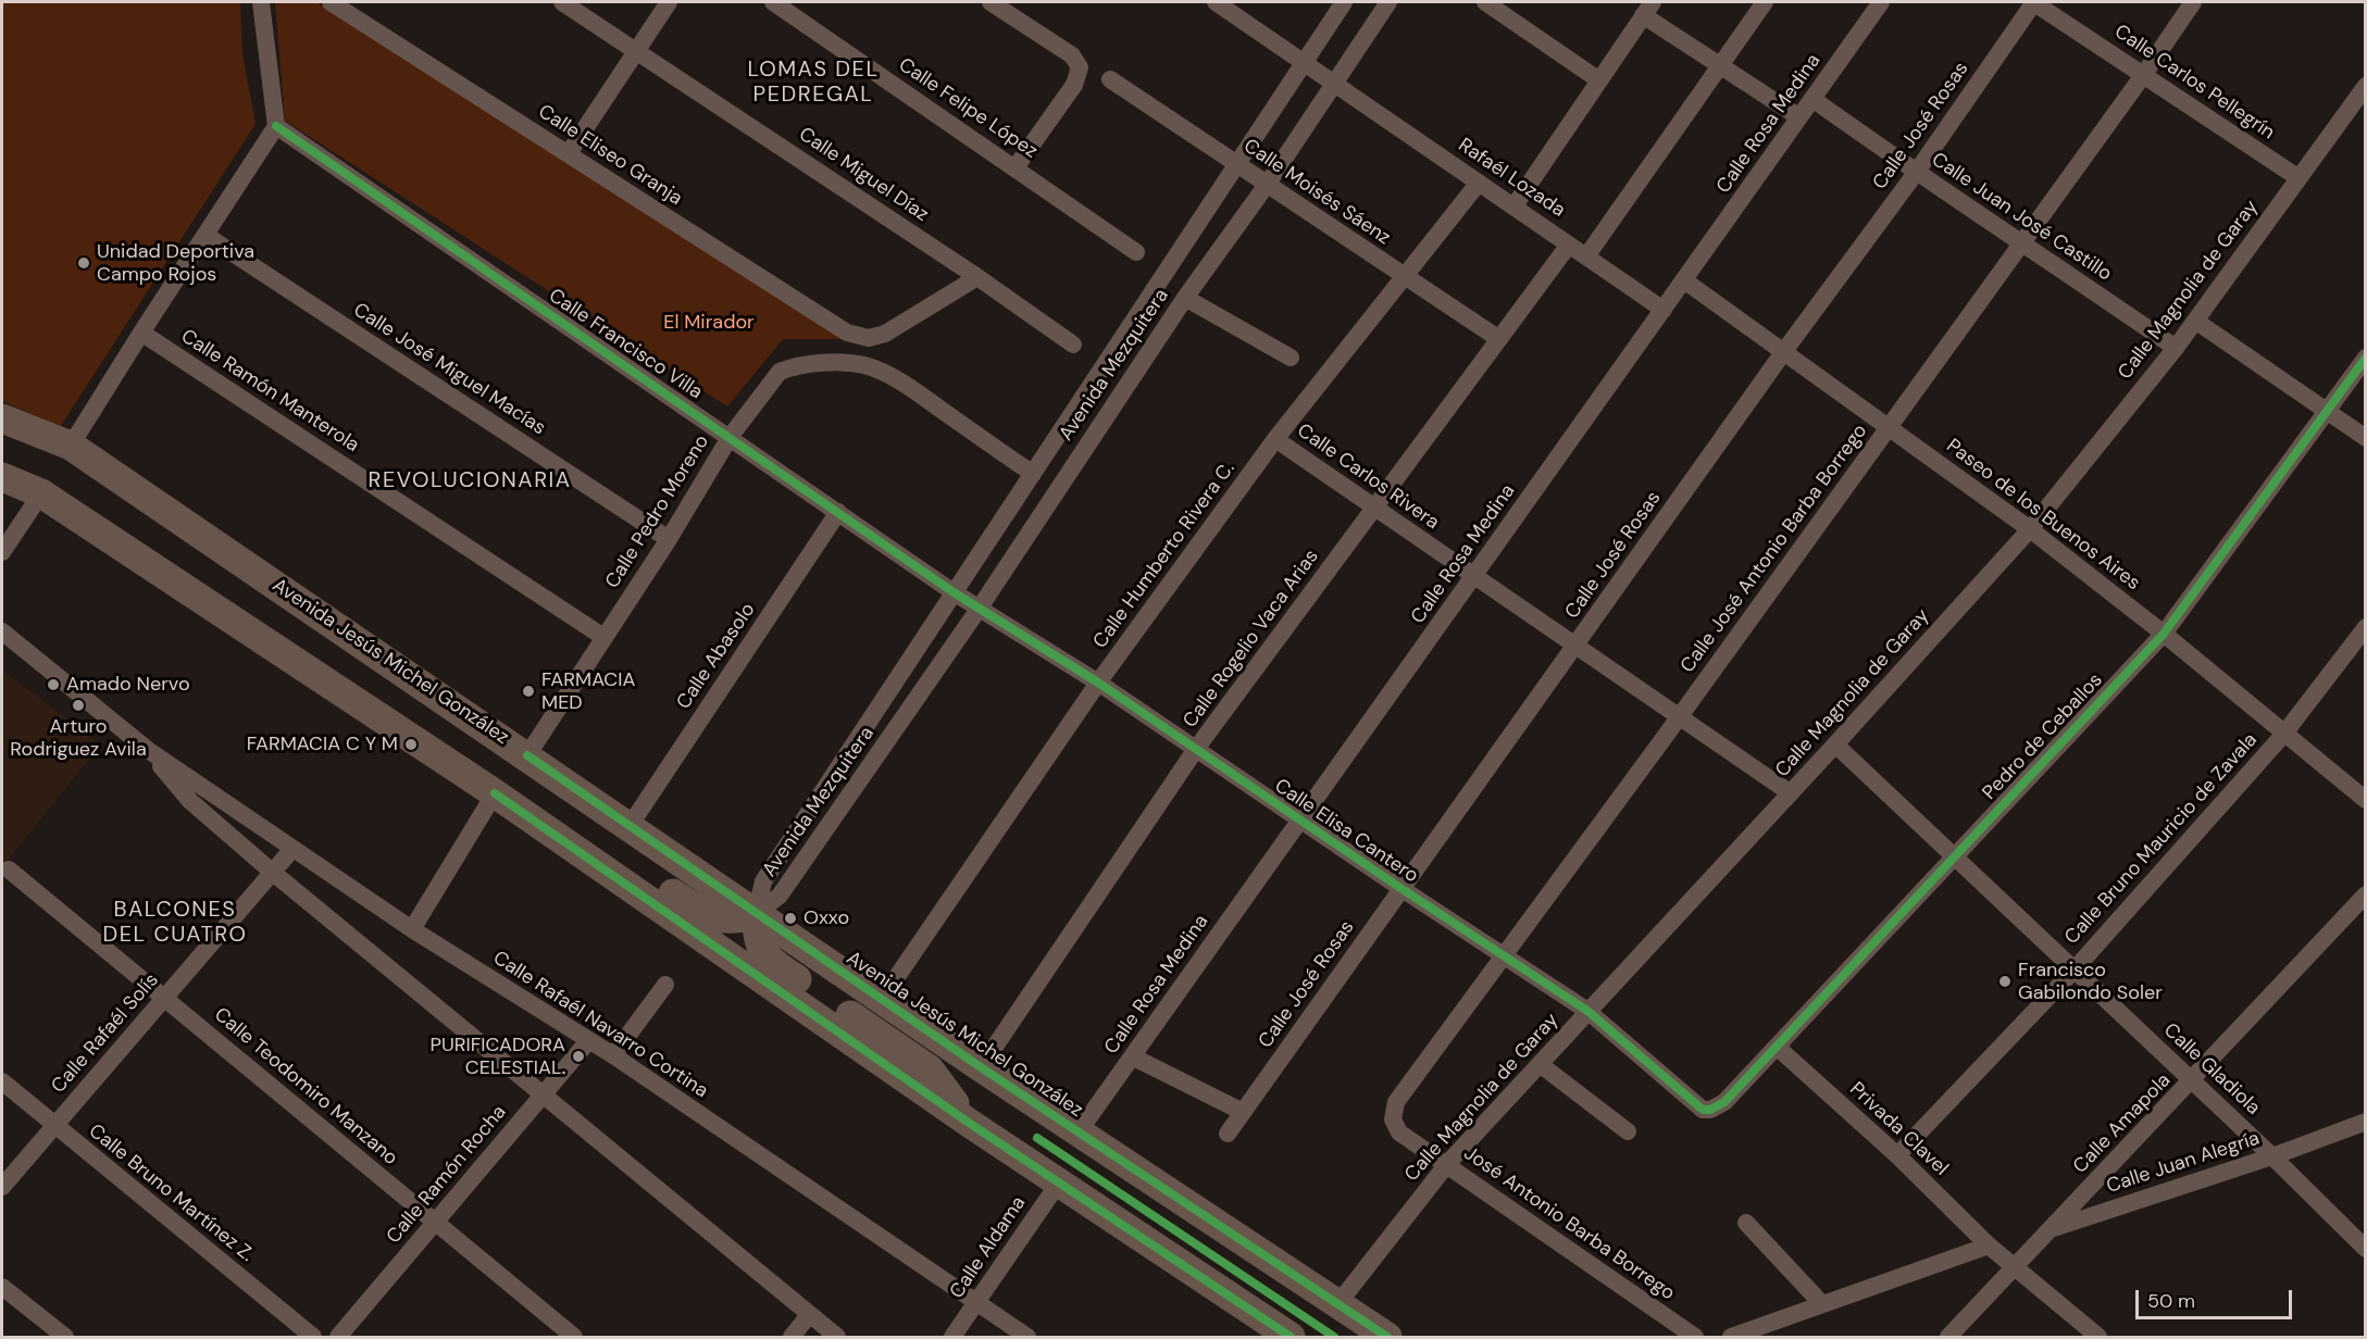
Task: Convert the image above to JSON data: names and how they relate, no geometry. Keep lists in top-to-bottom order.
{
  "streets": {
    "main road": ["Avenida Jesús Michel González"],
    "street": [
      "Calle Carlos Pellegrín",
      "Calle Felipe López",
      "Calle Rosa Medina",
      "Calle José Rosas",
      "Calle Eliseo Granja",
      "Calle Miguel Díaz",
      "Rafaél Lozada",
      "Calle Moisés Sáenz",
      "Calle Juan José Castillo",
      "Calle Magnolia de Garay",
      "Calle Francisco Villa",
      "Avenida Mezquitera",
      "Calle José Miguel Macías",
      "Calle Ramón Manterola",
      "Calle Carlos Rivera",
      "Calle Pedro Moreno",
      "Paseo de los Buenos Aires",
      "Calle José Antonio Barba Borrego",
      "Calle Humberto Rivera C.",
      "Calle Rogelio Vaca Arias",
      "Calle Abasolo",
      "Pedro de Ceballos",
      "Calle Elisa Cantero",
      "Calle Bruno Mauricio de Zavala",
      "Calle Rafaél Navarro Cortina",
      "Calle Rafaél Solís",
      "Calle Gladiola",
      "Calle Teodomiro Manzano",
      "Calle Amapola",
      "Privada Clavel",
      "Calle Juan Alegría",
      "Calle Ramón Rocha",
      "Calle Bruno Martínez Z.",
      "José Antonio Barba Borrego",
      "Calle Aldama"
    ]
  },
  "crossings": [
    ["Calle Carlos Pellegrín", "Calle José Rosas"],
    ["Calle Carlos Pellegrín", "Calle Magnolia de Garay"],
    ["Calle Carlos Pellegrín", "Calle José Antonio Barba Borrego"],
    ["Calle Rosa Medina", "Rafaél Lozada"],
    ["Calle Rosa Medina", "Calle Juan José Castillo"],
    ["Calle Rosa Medina", "Calle Carlos Rivera"],
    ["Calle Rosa Medina", "Paseo de los Buenos Aires"],
    ["Calle Rosa Medina", "Avenida Jesús Michel González"],
    ["Calle Rosa Medina", "Calle Elisa Cantero"],
    ["Calle José Rosas", "Calle Juan José Castillo"],
    ["Calle José Rosas", "Calle Carlos Rivera"],
    ["Calle José Rosas", "Paseo de los Buenos Aires"],
    ["Calle José Rosas", "Calle Elisa Cantero"],
    ["Calle Eliseo Granja", "Calle Miguel Díaz"],
    ["Rafaél Lozada", "Avenida Mezquitera"],
    ["Rafaél Lozada", "Calle Humberto Rivera C."],
    ["Rafaél Lozada", "Calle Rogelio Vaca Arias"],
    ["Calle Moisés Sáenz", "Avenida Mezquitera"],
    ["Calle Moisés Sáenz", "Calle Humberto Rivera C."],
    ["Calle Moisés Sáenz", "Calle Rogelio Vaca Arias"],
    ["Calle Juan José Castillo", "Calle Magnolia de Garay"],
    ["Calle Juan José Castillo", "Calle José Antonio Barba Borrego"],
    ["Calle Magnolia de Garay", "Calle Carlos Rivera"],
    ["Calle Magnolia de Garay", "Paseo de los Buenos Aires"],
    ["Calle Magnolia de Garay", "Avenida Jesús Michel González"],
    ["Calle Magnolia de Garay", "Calle Elisa Cantero"],
    ["Calle Magnolia de Garay", "Calle Gladiola"],
    ["Calle Magnolia de Garay", "José Antonio Barba Borrego"],
    ["Calle Francisco Villa", "Avenida Mezquitera"],
    ["Calle Francisco Villa", "Calle Pedro Moreno"],
    ["Calle Francisco Villa", "Calle Abasolo"],
    ["Calle Francisco Villa", "Calle Elisa Cantero"],
    ["Avenida Mezquitera", "Calle Pedro Moreno"],
    ["Avenida Mezquitera", "Avenida Jesús Michel González"],
    ["Avenida Mezquitera", "Calle Elisa Cantero"],
    ["Calle José Miguel Macías", "Calle Pedro Moreno"],
    ["Calle Ramón Manterola", "Calle Pedro Moreno"],
    ["Calle Carlos Rivera", "Calle José Antonio Barba Borrego"],
    ["Calle Carlos Rivera", "Calle Humberto Rivera C."],
    ["Calle Carlos Rivera", "Calle Rogelio Vaca Arias"],
    ["Calle Pedro Moreno", "Avenida Jesús Michel González"],
    ["Paseo de los Buenos Aires", "Calle José Antonio Barba Borrego"],
    ["Paseo de los Buenos Aires", "Pedro de Ceballos"],
    ["Paseo de los Buenos Aires", "Calle Bruno Mauricio de Zavala"],
    ["Calle José Antonio Barba Borrego", "Calle Elisa Cantero"],
    ["Calle José Antonio Barba Borrego", "José Antonio Barba Borrego"],
    ["Calle Humberto Rivera C.", "Avenida Jesús Michel González"],
    ["Calle Humberto Rivera C.", "Calle Elisa Cantero"],
    ["Calle Rogelio Vaca Arias", "Avenida Jesús Michel González"],
    ["Calle Rogelio Vaca Arias", "Calle Elisa Cantero"],
    ["Calle Abasolo", "Avenida Jesús Michel González"],
    ["Pedro de Ceballos", "Calle Elisa Cantero"],
    ["Pedro de Ceballos", "Calle Gladiola"],
    ["Pedro de Ceballos", "Privada Clavel"],
    ["Calle Bruno Mauricio de Zavala", "Calle Gladiola"],
    ["Calle Bruno Mauricio de Zavala", "Privada Clavel"],
    ["Calle Rafaél Navarro Cortina", "Calle Rafaél Solís"],
    ["Calle Rafaél Navarro Cortina", "Calle Ramón Rocha"],
    ["Calle Rafaél Navarro Cortina", "Calle Aldama"],
    ["Calle Rafaél Solís", "Calle Teodomiro Manzano"],
    ["Calle Rafaél Solís", "Calle Bruno Martínez Z."],
    ["Calle Gladiola", "Calle Amapola"],
    ["Calle Gladiola", "Calle Juan Alegría"],
    ["Calle Teodomiro Manzano", "Calle Ramón Rocha"],
    ["Calle Amapola", "Privada Clavel"],
    ["Calle Amapola", "Calle Juan Alegría"]
  ],
  "districts": ["LOMAS DEL PEDREGAL", "REVOLUCIONARIA", "BALCONES DEL CUATRO"],
  "parks": ["El Mirador"],
  "places": [
    "Unidad Deportiva Campo Rojos",
    "Amado Nervo",
    "FARMACIA MED",
    "Arturo Rodriguez Avila",
    "FARMACIA C Y M",
    "Oxxo",
    "Francisco Gabilondo Soler",
    "PURIFICADORA CELESTIAL."
  ],
  "scale_bar": "50 m"
}
